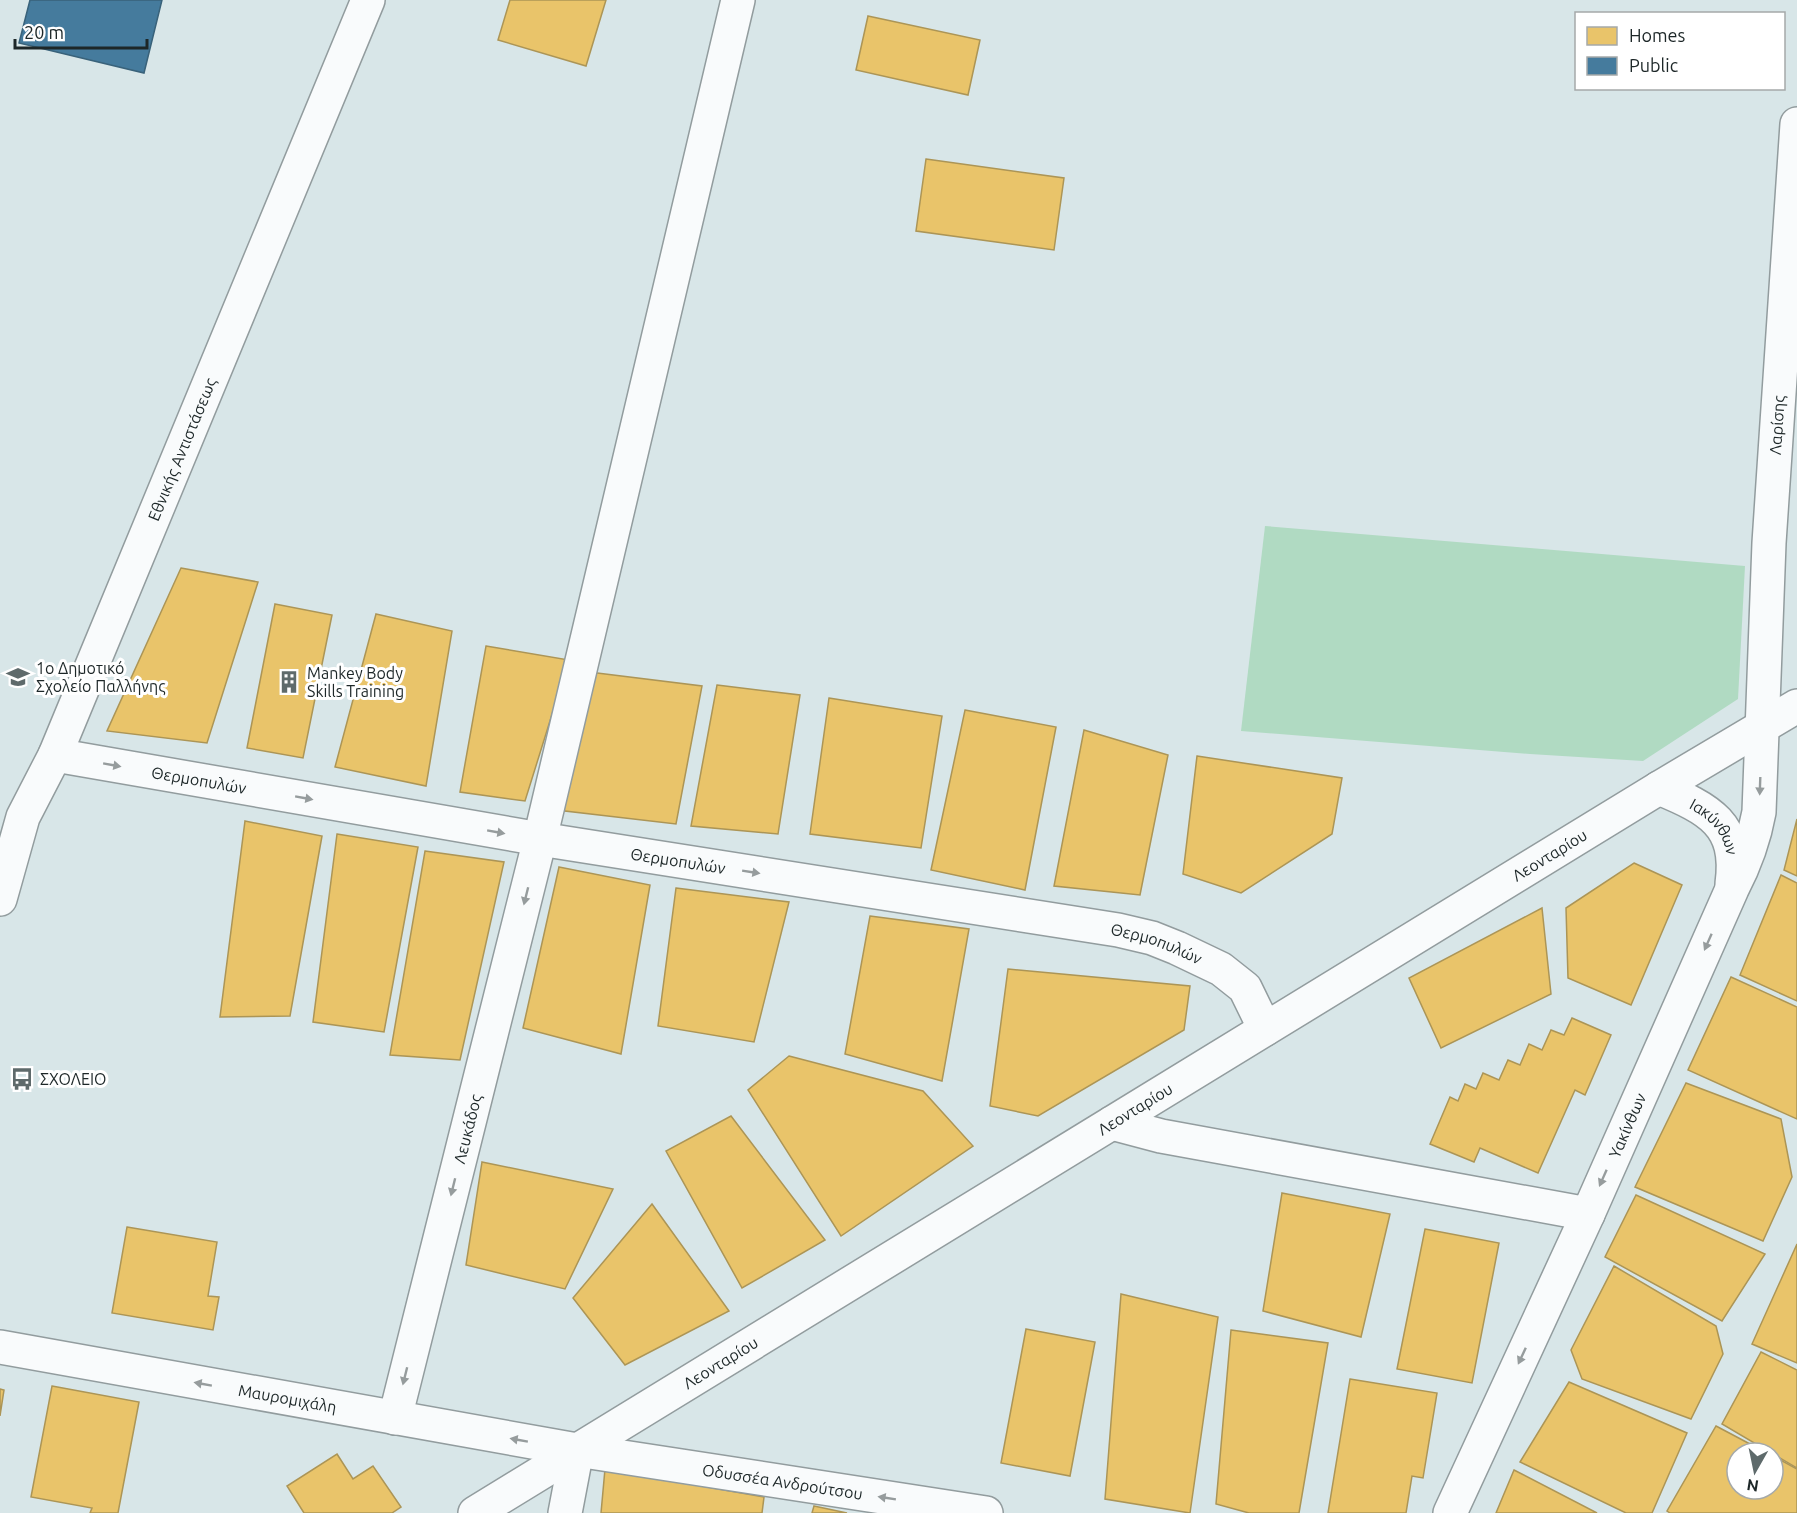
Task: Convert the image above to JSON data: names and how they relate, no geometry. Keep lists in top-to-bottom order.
{
  "streets": {
    "street": [
      "Λαρίσης",
      "Εθνικής Αντιστάσεως",
      "Θερμοπυλών",
      "Ιακύνθων",
      "Λεονταρίου",
      "Υακίνθων",
      "Λευκάδος",
      "Μαυρομιχάλη",
      "Οδυσσέα Ανδρούτσου"
    ]
  },
  "crossings": [
    ["Λαρίσης", "Λεονταρίου"],
    ["Λαρίσης", "Υακίνθων"],
    ["Εθνικής Αντιστάσεως", "Θερμοπυλών"],
    ["Θερμοπυλών", "Λεονταρίου"],
    ["Θερμοπυλών", "Λευκάδος"],
    ["Ιακύνθων", "Λεονταρίου"],
    ["Ιακύνθων", "Υακίνθων"],
    ["Λεονταρίου", "Υακίνθων"],
    ["Λεονταρίου", "Μαυρομιχάλη"],
    ["Λεονταρίου", "Οδυσσέα Ανδρούτσου"],
    ["Λευκάδος", "Μαυρομιχάλη"],
    ["Μαυρομιχάλη", "Οδυσσέα Ανδρούτσου"]
  ],
  "one_way": [
    "Θερμοπυλών",
    "Υακίνθων",
    "Λευκάδος",
    "Μαυρομιχάλη",
    "Οδυσσέα Ανδρούτσου"
  ],
  "places": {
    "school or university": ["1ο Δημοτικό Σχολείο Παλλήνης"],
    "building": ["Mankey Body Skills Training"],
    "bus stop": ["ΣΧΟΛΕΙΟ"]
  },
  "legend": ["Homes", "Public"],
  "scale_bar": "20 m",
  "north": "bottom"
}
